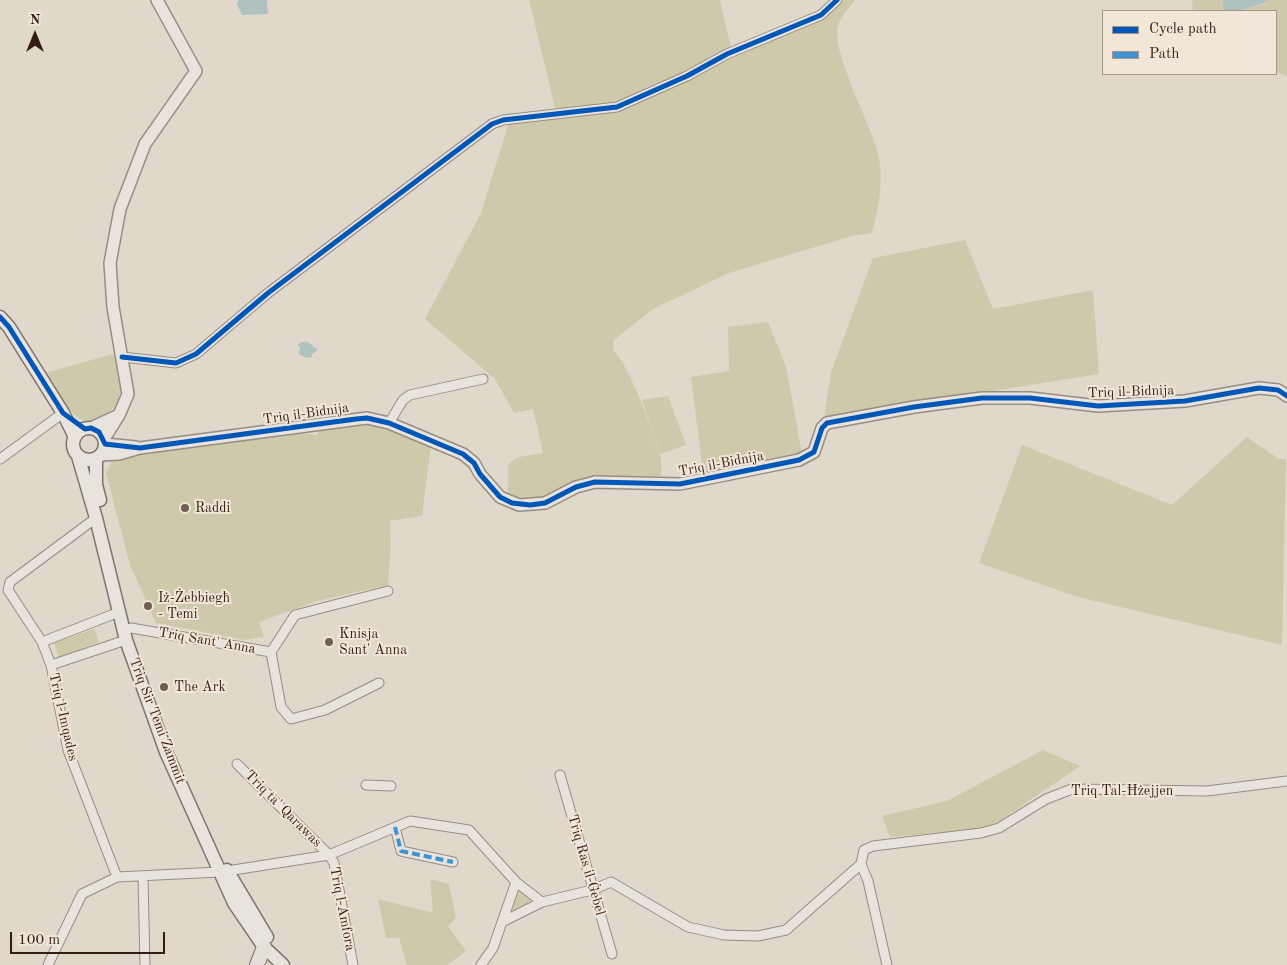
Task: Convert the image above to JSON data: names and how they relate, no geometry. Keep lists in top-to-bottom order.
{
  "streets": {
    "main road": ["Triq Sir Temi Zammit"],
    "street": [
      "Triq il-Bidnija",
      "Triq Sant' Anna",
      "Triq l-Imqades",
      "Triq Tal-Ħżejjen",
      "Triq ta' Qarawas",
      "Triq Ras il-Ġebel",
      "Triq l-Amfora"
    ]
  },
  "crossings": [
    ["Triq il-Bidnija", "Triq Sir Temi Zammit"],
    ["Triq Sant' Anna", "Triq l-Imqades"],
    ["Triq Sant' Anna", "Triq Sir Temi Zammit"],
    ["Triq l-Imqades", "Triq Sir Temi Zammit"],
    ["Triq ta' Qarawas", "Triq l-Amfora"]
  ],
  "places": [
    "Raddi",
    "Iż-Żebbiegħ - Temi",
    "Knisja Sant' Anna",
    "The Ark"
  ],
  "legend": ["Cycle path", "Path"],
  "scale_bar": "100 m",
  "north": "top"
}
